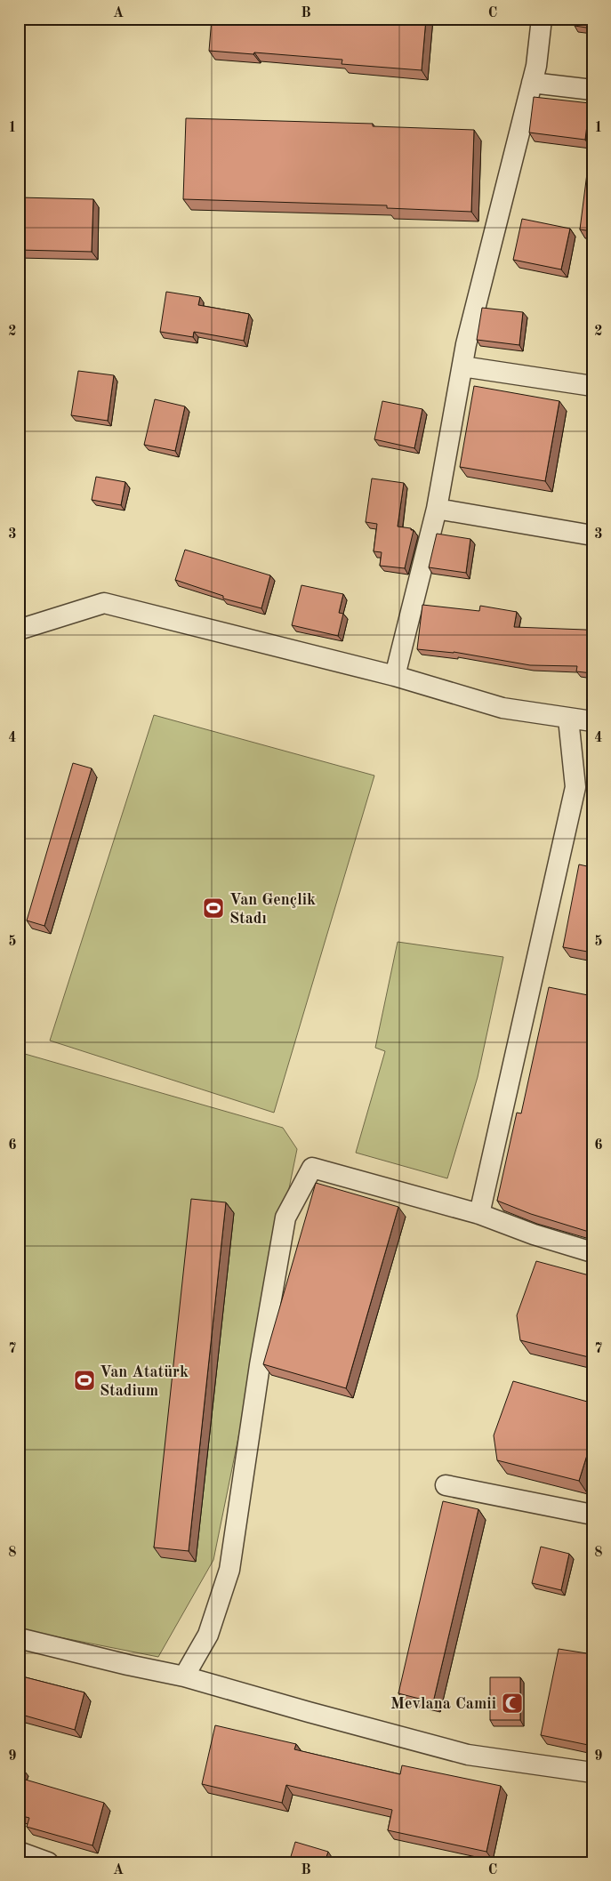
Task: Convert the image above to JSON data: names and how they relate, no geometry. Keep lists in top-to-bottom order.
{
  "places": {
    "sports": ["Van Gençlik Stadı", "Van Atatürk Stadium"],
    "mosque": ["Mevlana Camii"]
  },
  "grid": {
    "columns": ["A", "B", "C"],
    "rows": [
      "1",
      "2",
      "3",
      "4",
      "5",
      "6",
      "7",
      "8",
      "9"
    ]
  }
}
